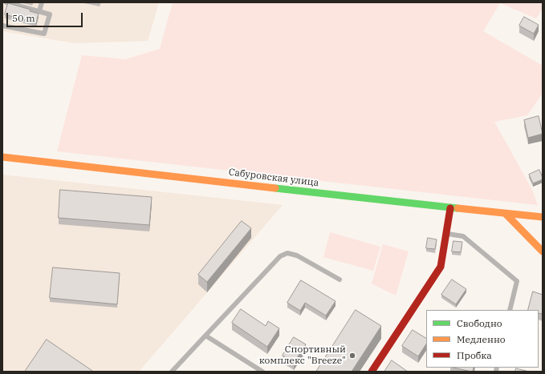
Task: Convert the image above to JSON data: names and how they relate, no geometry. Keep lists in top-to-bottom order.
{
  "streets": {
    "street": ["Сабуровская улица"]
  },
  "places": ["Спортивный комплекс \"Breeze\""],
  "legend": ["Свободно", "Медленно", "Пробка"],
  "scale_bar": "50 m"
}
